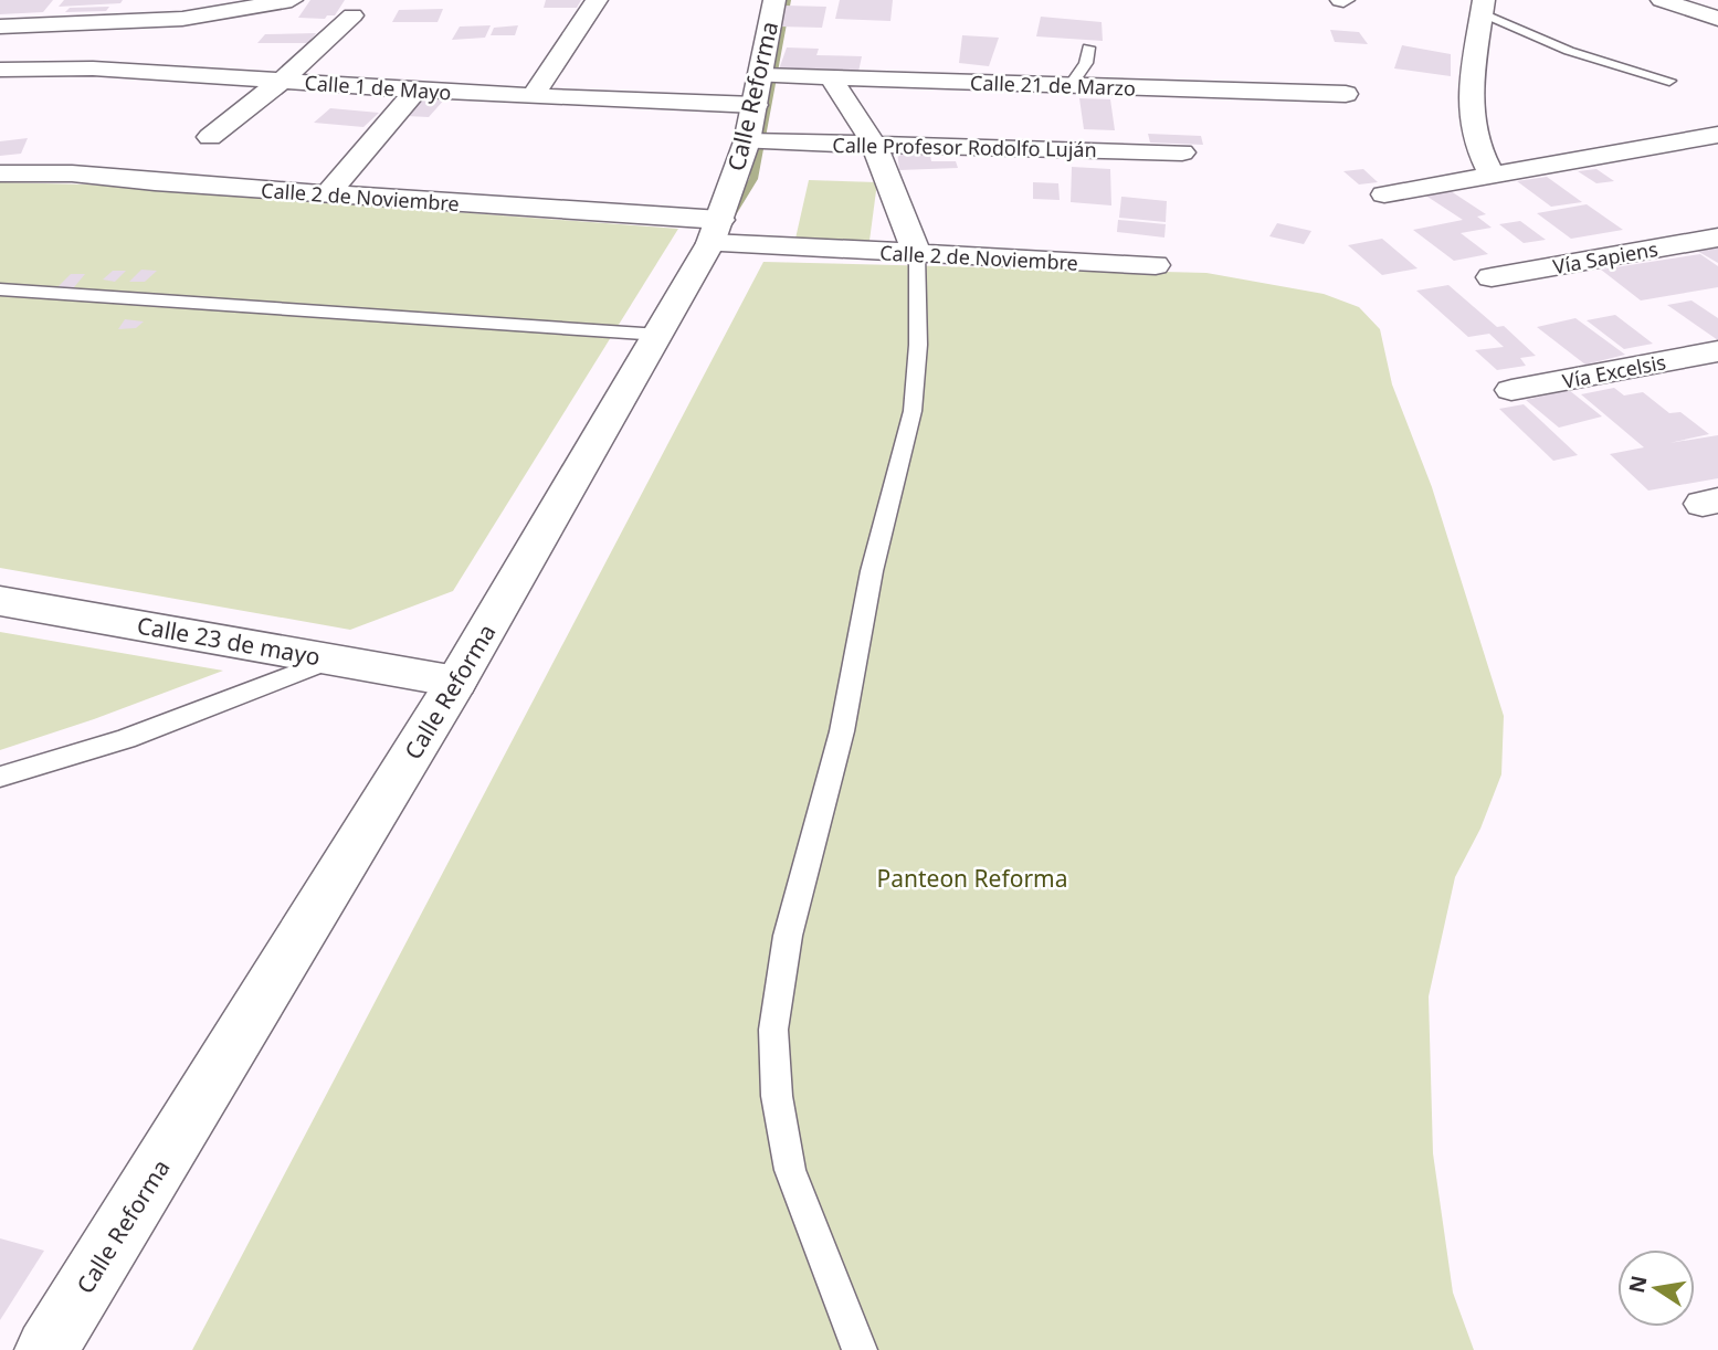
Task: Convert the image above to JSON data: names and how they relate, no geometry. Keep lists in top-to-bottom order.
{
  "streets": {
    "street": [
      "Calle 21 de Marzo",
      "Calle 1 de Mayo",
      "Calle Reforma",
      "Calle Profesor Rodolfo Luján",
      "Calle 2 de Noviembre",
      "Vía Sapiens",
      "Vía Excelsis",
      "Calle 23 de mayo"
    ]
  },
  "crossings": [
    ["Calle 21 de Marzo", "Calle 1 de Mayo"],
    ["Calle 21 de Marzo", "Calle Reforma"],
    ["Calle 21 de Marzo", "Calle Profesor Rodolfo Luján"],
    ["Calle 1 de Mayo", "Calle Reforma"],
    ["Calle 1 de Mayo", "Calle Profesor Rodolfo Luján"],
    ["Calle Reforma", "Calle Profesor Rodolfo Luján"],
    ["Calle Reforma", "Calle 2 de Noviembre"],
    ["Calle Reforma", "Calle 23 de mayo"]
  ],
  "parks": ["Panteon Reforma"],
  "north": "left"
}
